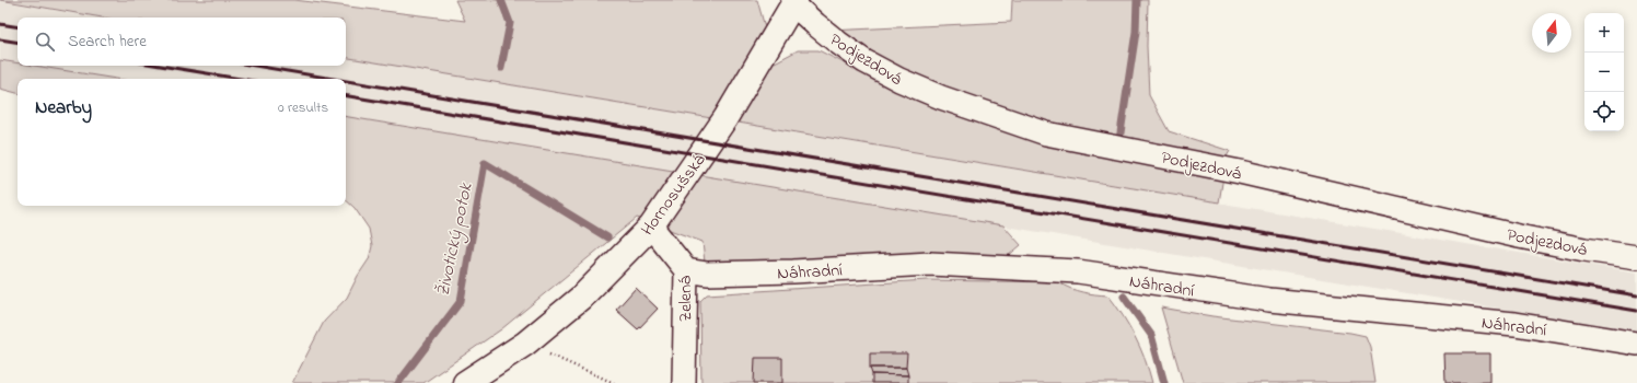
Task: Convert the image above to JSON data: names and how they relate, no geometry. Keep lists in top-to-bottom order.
{
  "streets": {
    "street": [
      "Podjezdová",
      "Hornosušská",
      "Náhradní",
      "Zelená"
    ]
  },
  "crossings": [
    ["Podjezdová", "Hornosušská"],
    ["Hornosušská", "Zelená"],
    ["Náhradní", "Zelená"]
  ],
  "water": ["Životický potok"],
  "north": "top",
  "page": {
    "map_buttons": ["+", "−"],
    "search": "Search here",
    "heading": ["Nearby", "0 results"]
  }
}
